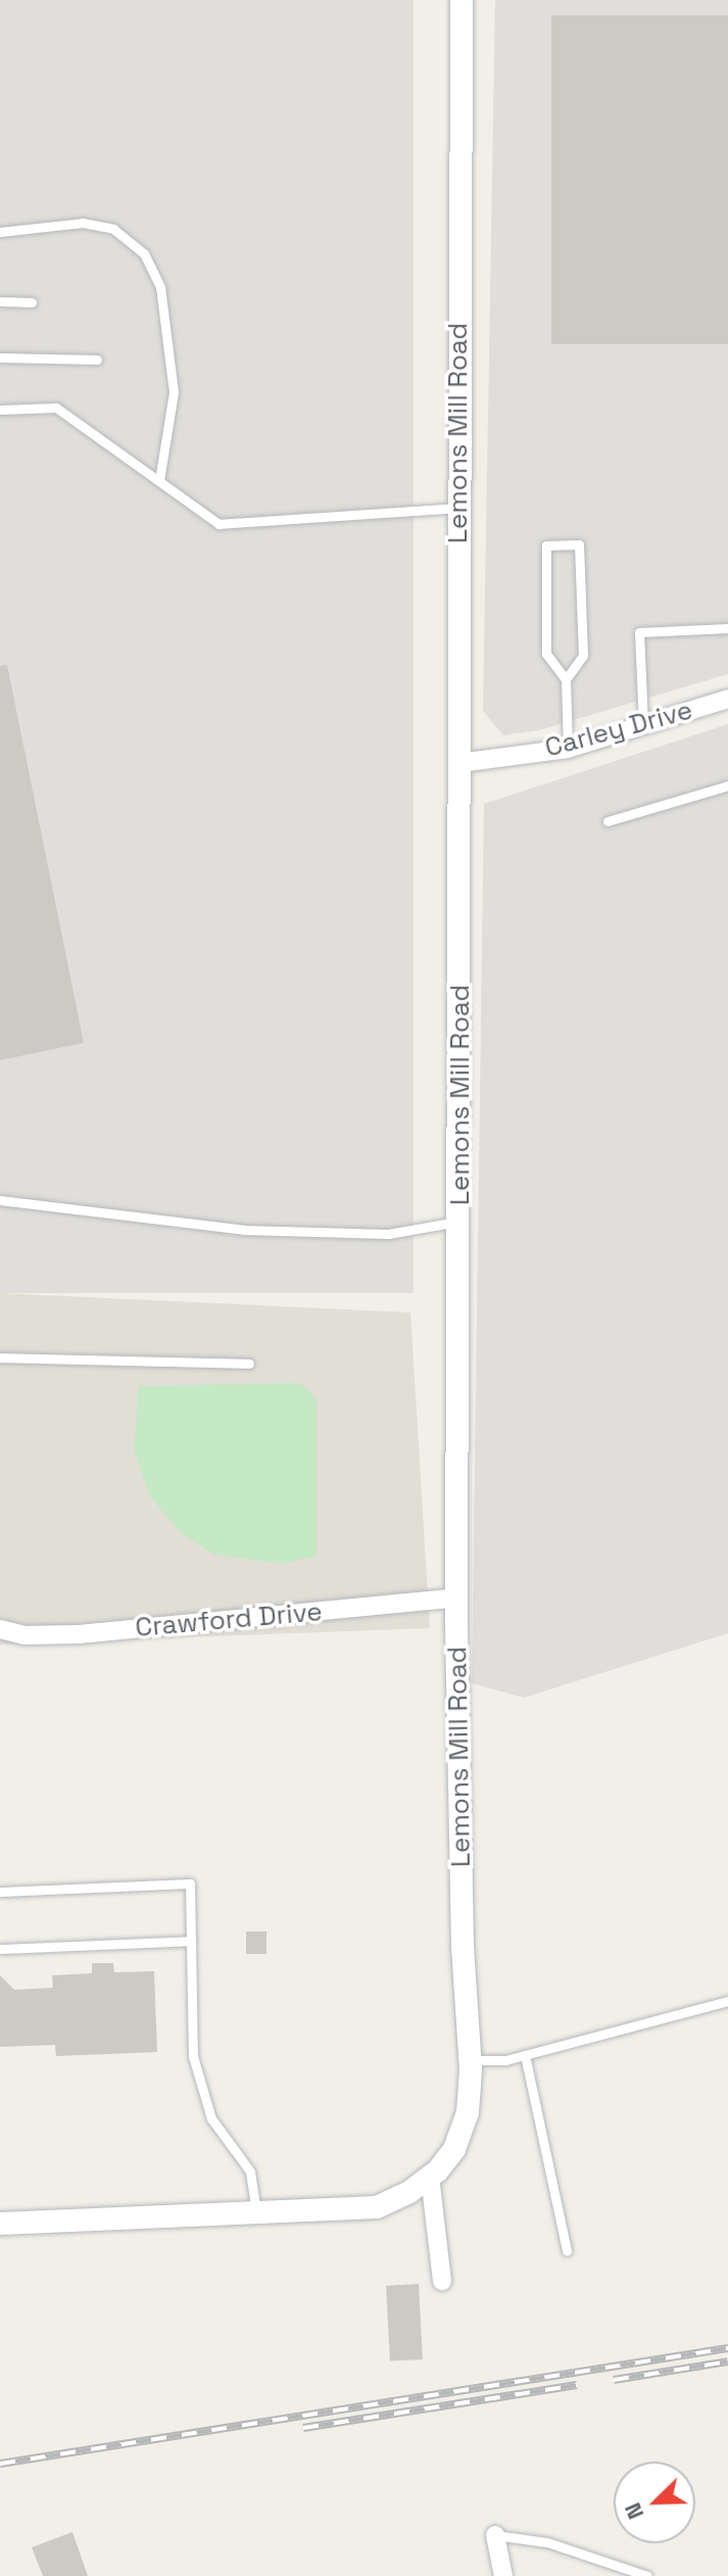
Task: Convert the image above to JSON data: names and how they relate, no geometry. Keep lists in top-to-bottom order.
{
  "streets": {
    "street": ["Lemons Mill Road", "Carley Drive", "Crawford Drive"]
  },
  "crossings": [
    ["Lemons Mill Road", "Carley Drive"],
    ["Lemons Mill Road", "Crawford Drive"]
  ],
  "north": "bottom left"
}
